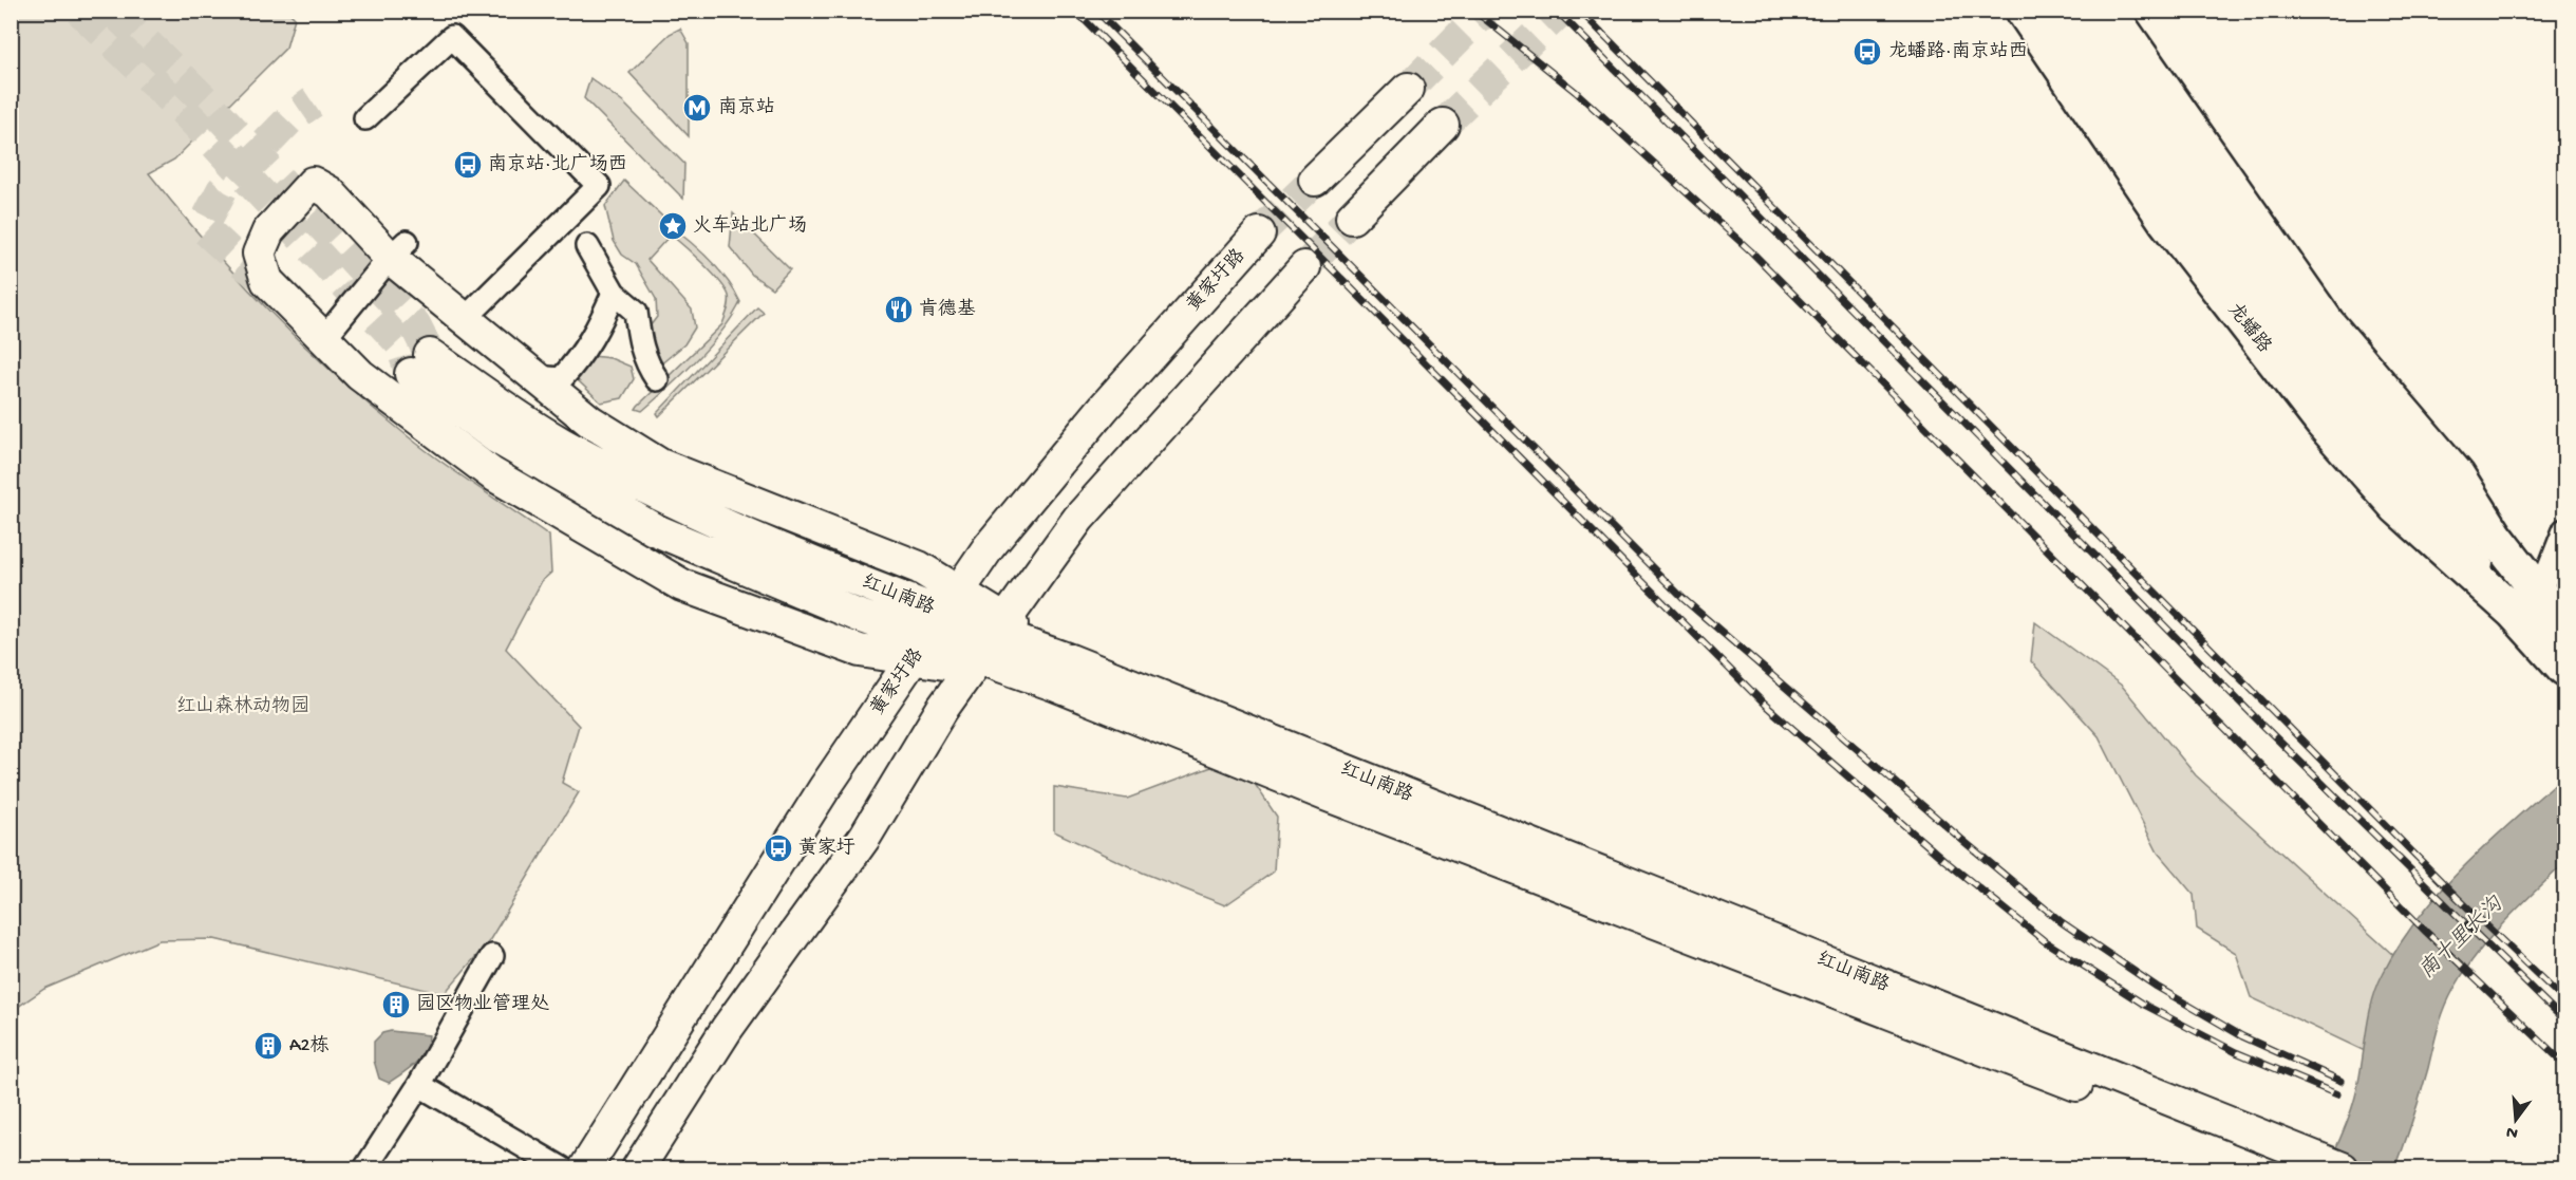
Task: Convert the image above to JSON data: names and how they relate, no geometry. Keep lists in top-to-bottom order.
{
  "streets": {
    "main road": ["龙蟠路"],
    "street": ["黄家圩路", "红山南路"]
  },
  "crossings": [
    ["黄家圩路", "红山南路"]
  ],
  "water": ["南十里长沟"],
  "parks": ["红山森林动物园"],
  "places": {
    "bus stop": ["龙蟠路·南京站西", "南京站·北广场西", "黄家圩"],
    "metro station": ["南京站"],
    "place": ["火车站北广场"],
    "restaurant": ["肯德基"],
    "building": ["园区物业管理处", "A2栋"]
  },
  "north": "bottom"
}
